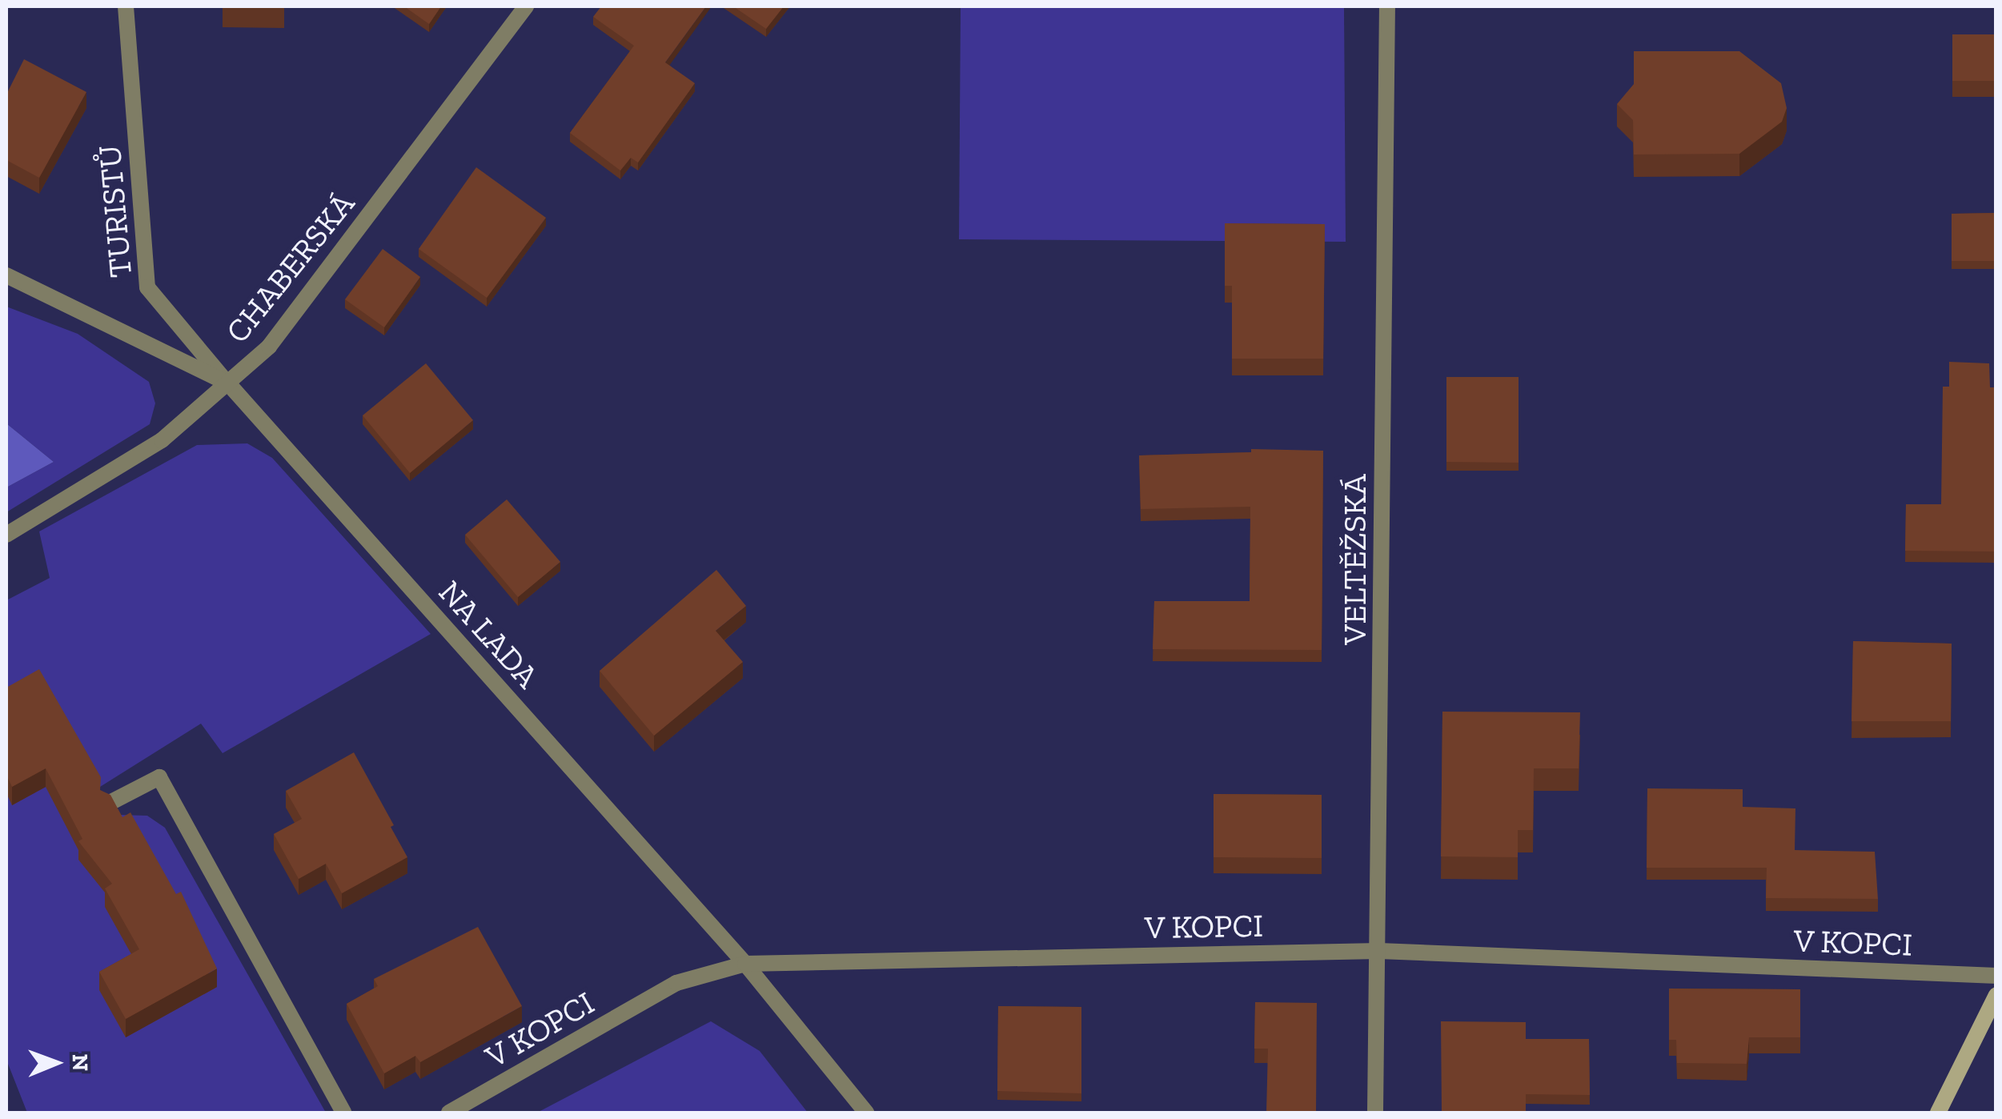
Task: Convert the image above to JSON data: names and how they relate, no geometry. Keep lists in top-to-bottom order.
{
  "streets": {
    "street": [
      "TURISTŮ",
      "CHABERSKÁ",
      "VELTĚŽSKÁ",
      "NA LADA",
      "V KOPCI"
    ]
  },
  "crossings": [
    ["TURISTŮ", "CHABERSKÁ"],
    ["TURISTŮ", "NA LADA"],
    ["CHABERSKÁ", "NA LADA"],
    ["VELTĚŽSKÁ", "V KOPCI"],
    ["NA LADA", "V KOPCI"]
  ],
  "north": "right"
}
